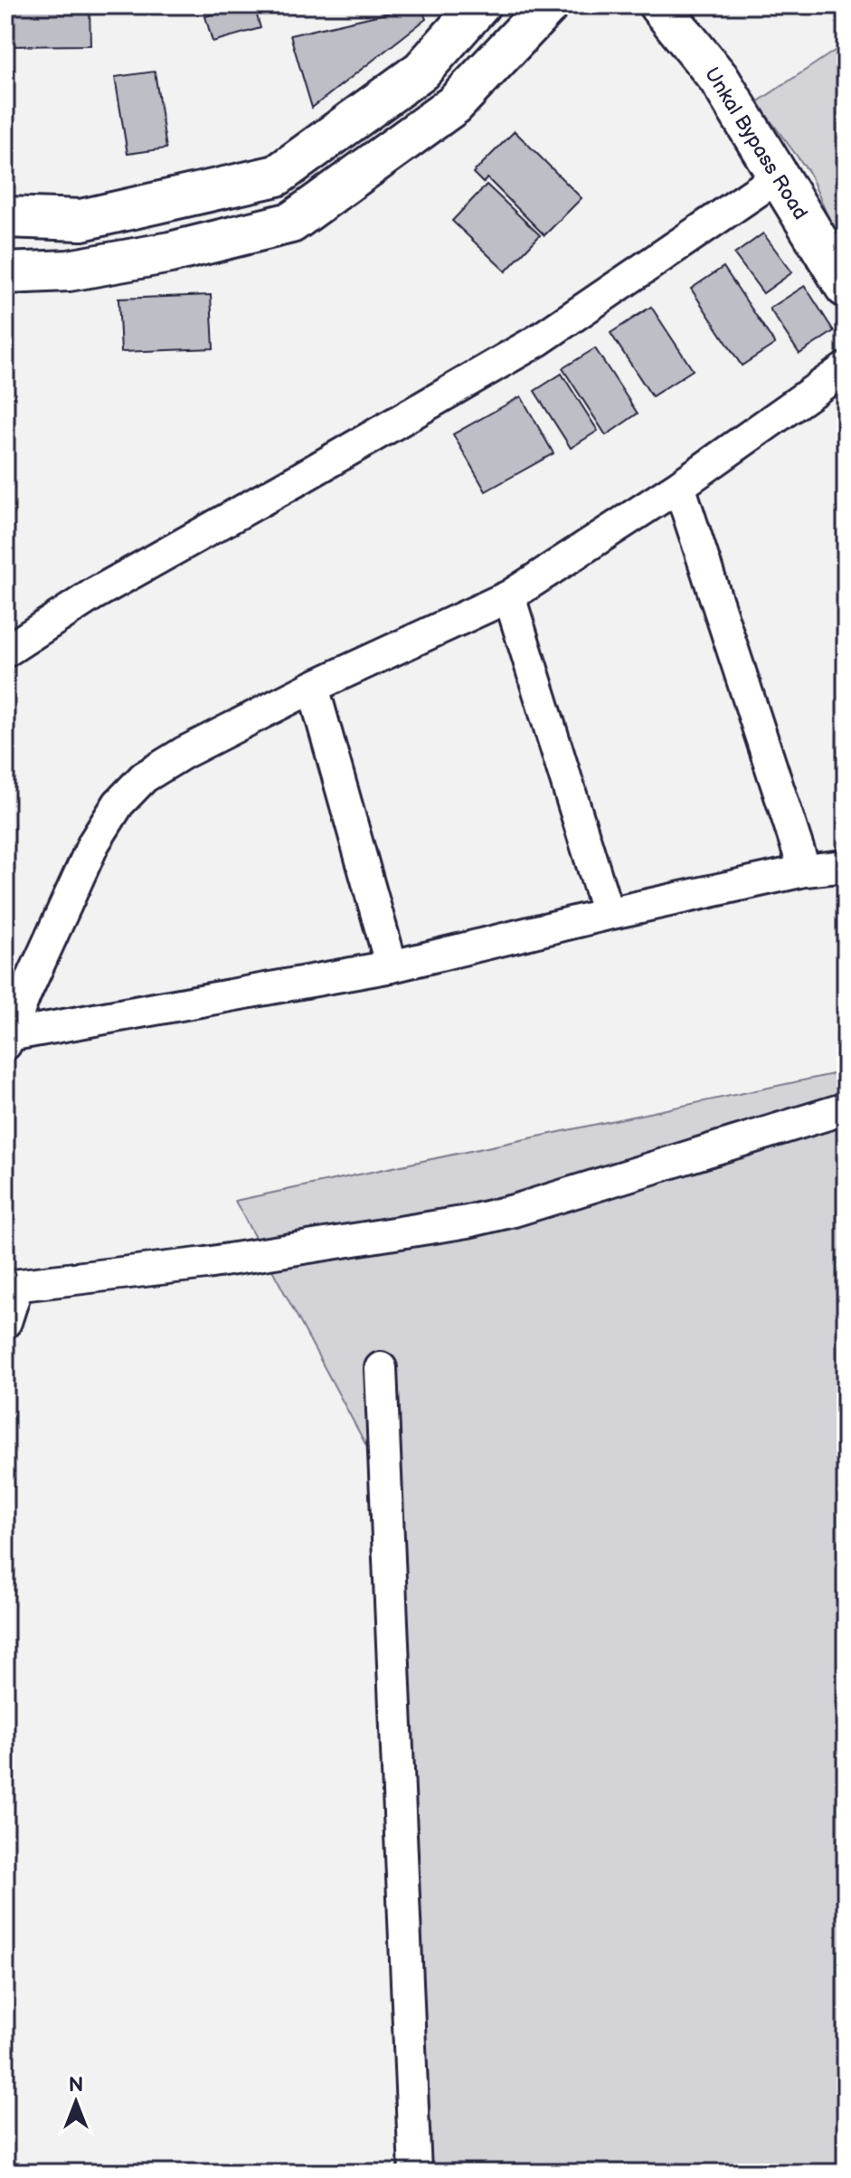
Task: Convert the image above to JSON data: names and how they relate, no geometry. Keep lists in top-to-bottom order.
{
  "streets": {
    "main road": ["Unkal Bypass Road"]
  },
  "north": "top"
}
